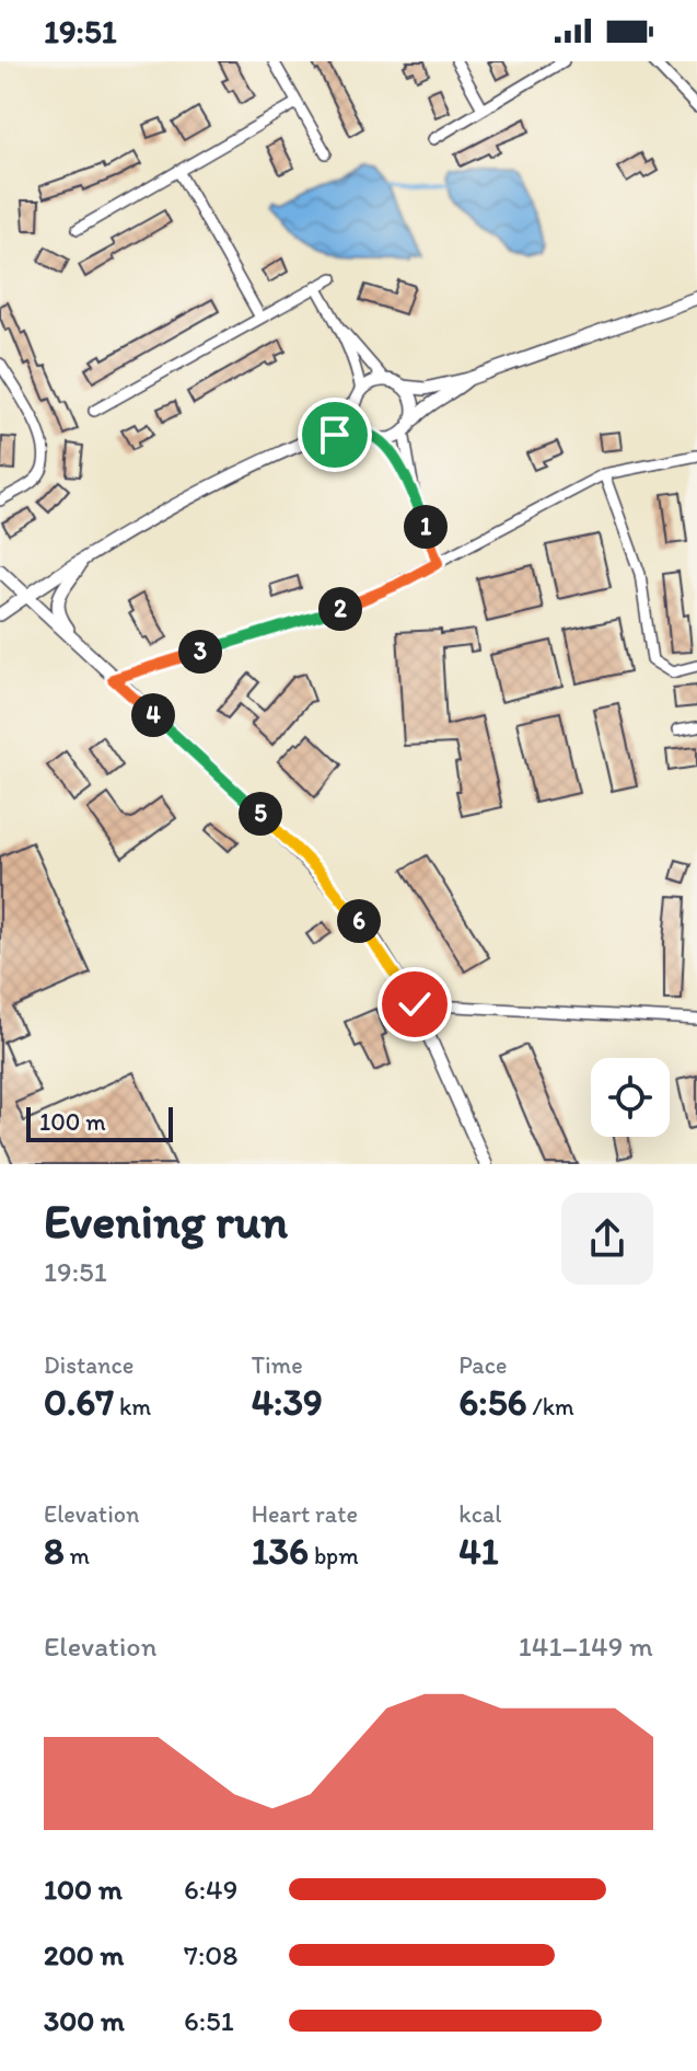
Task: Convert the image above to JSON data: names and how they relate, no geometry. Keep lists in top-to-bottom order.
{
  "scale_bar": "100 m",
  "page": {
    "status": "19:51",
    "pins": [
      "1",
      "2",
      "3",
      "4",
      "5",
      "6"
    ],
    "scale": "100 m",
    "heading": ["Evening run", "19:51"],
    "stats": [
      ["Distance", "0.67 km"],
      ["Time", "4:39"],
      ["Pace", "6:56 /km"],
      ["Elevation", "8 m"],
      ["Heart rate", "136 bpm"],
      ["kcal", "41"]
    ],
    "chart": ["Elevation", "141–149 m"],
    "list": [
      {
        "name": "100 m",
        "note": "6:49"
      },
      {
        "name": "200 m",
        "note": "7:08"
      },
      {
        "name": "300 m",
        "note": "6:51"
      }
    ]
  }
}
